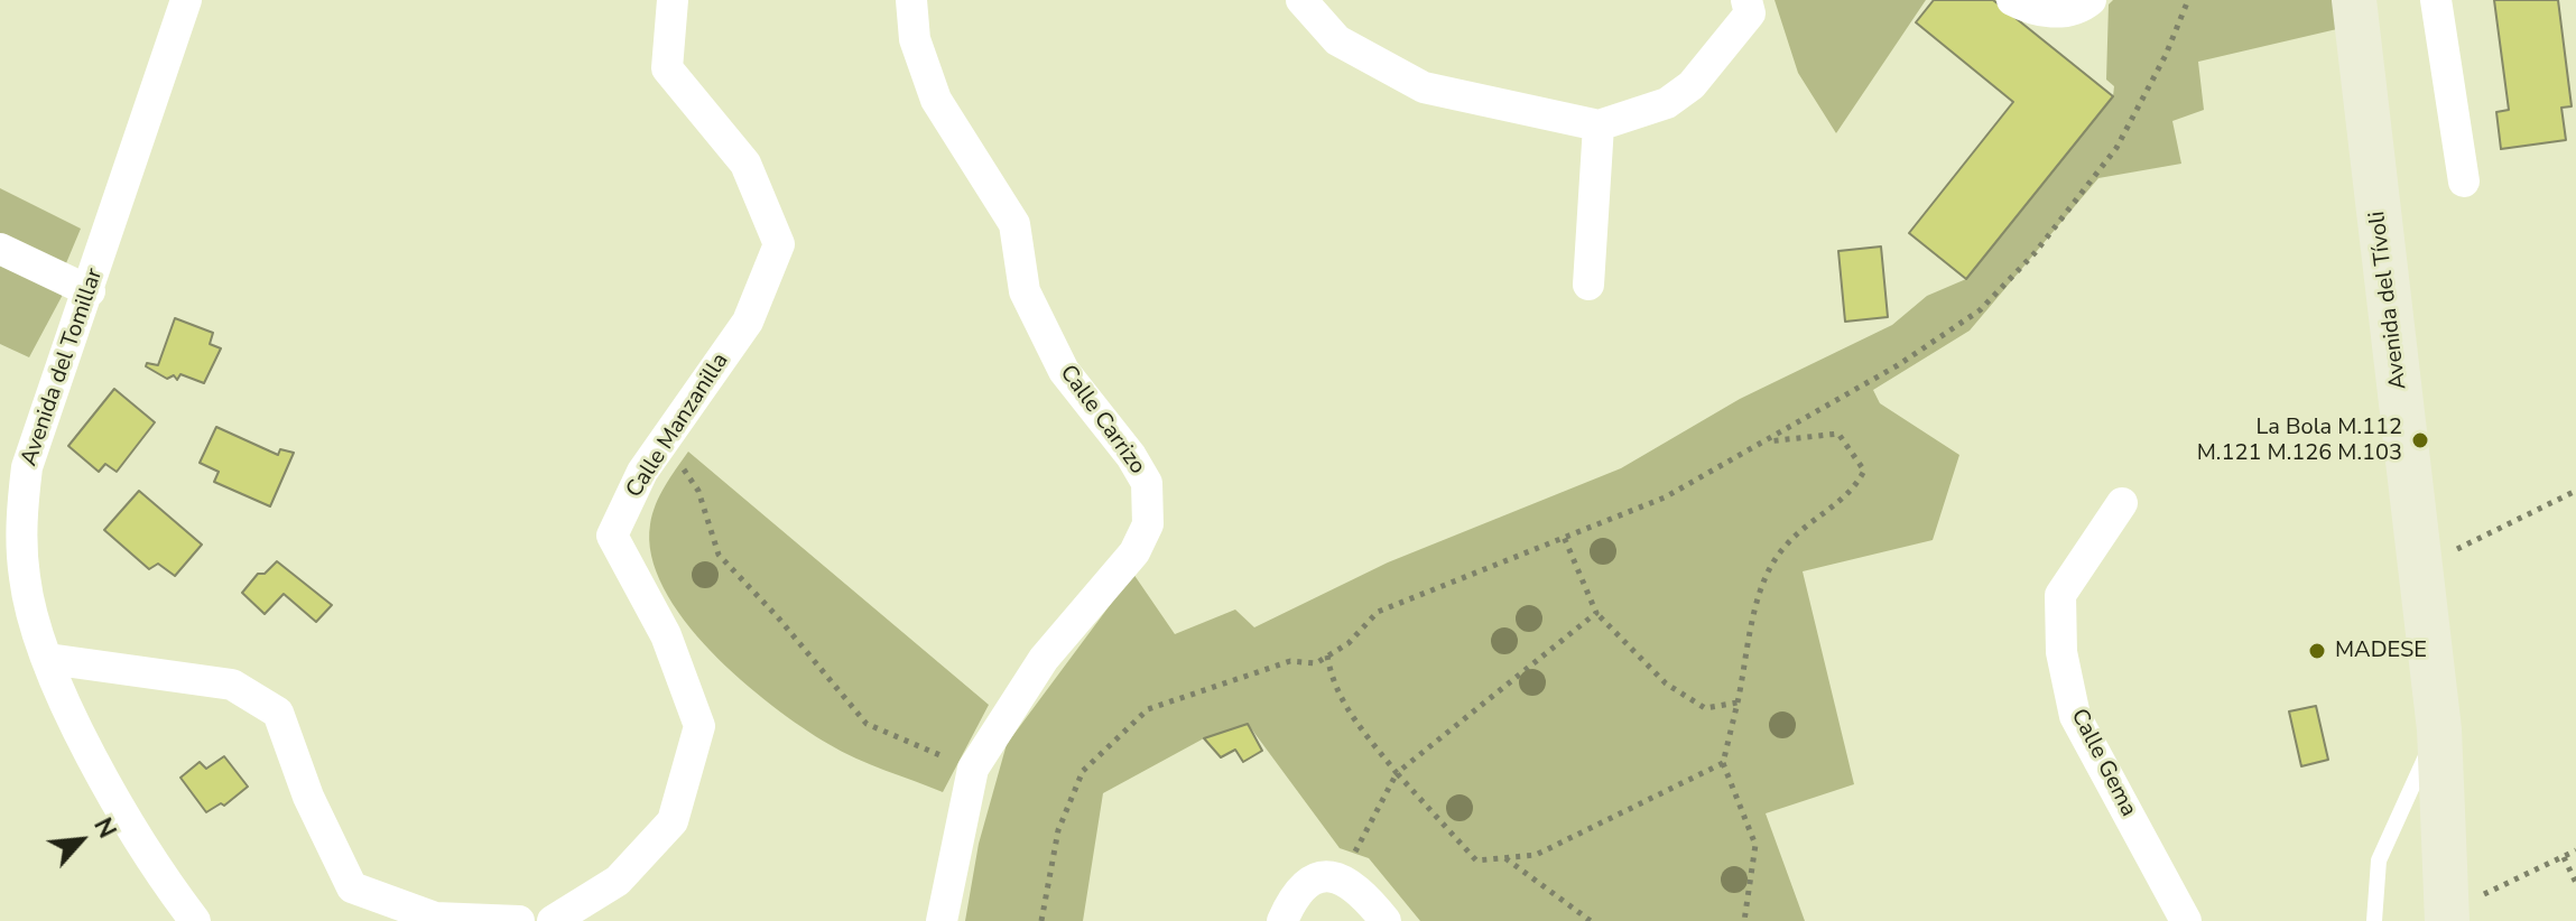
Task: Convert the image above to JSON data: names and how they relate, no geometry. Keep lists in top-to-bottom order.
{
  "streets": {
    "main road": ["Avenida del Tívoli"],
    "street": [
      "Avenida del Tomillar",
      "Calle Carrizo",
      "Calle Manzanilla",
      "Calle Gema"
    ]
  },
  "places": ["La Bola M.112 M.121 M.126 M.103", "MADESE"],
  "north": "top right"
}
